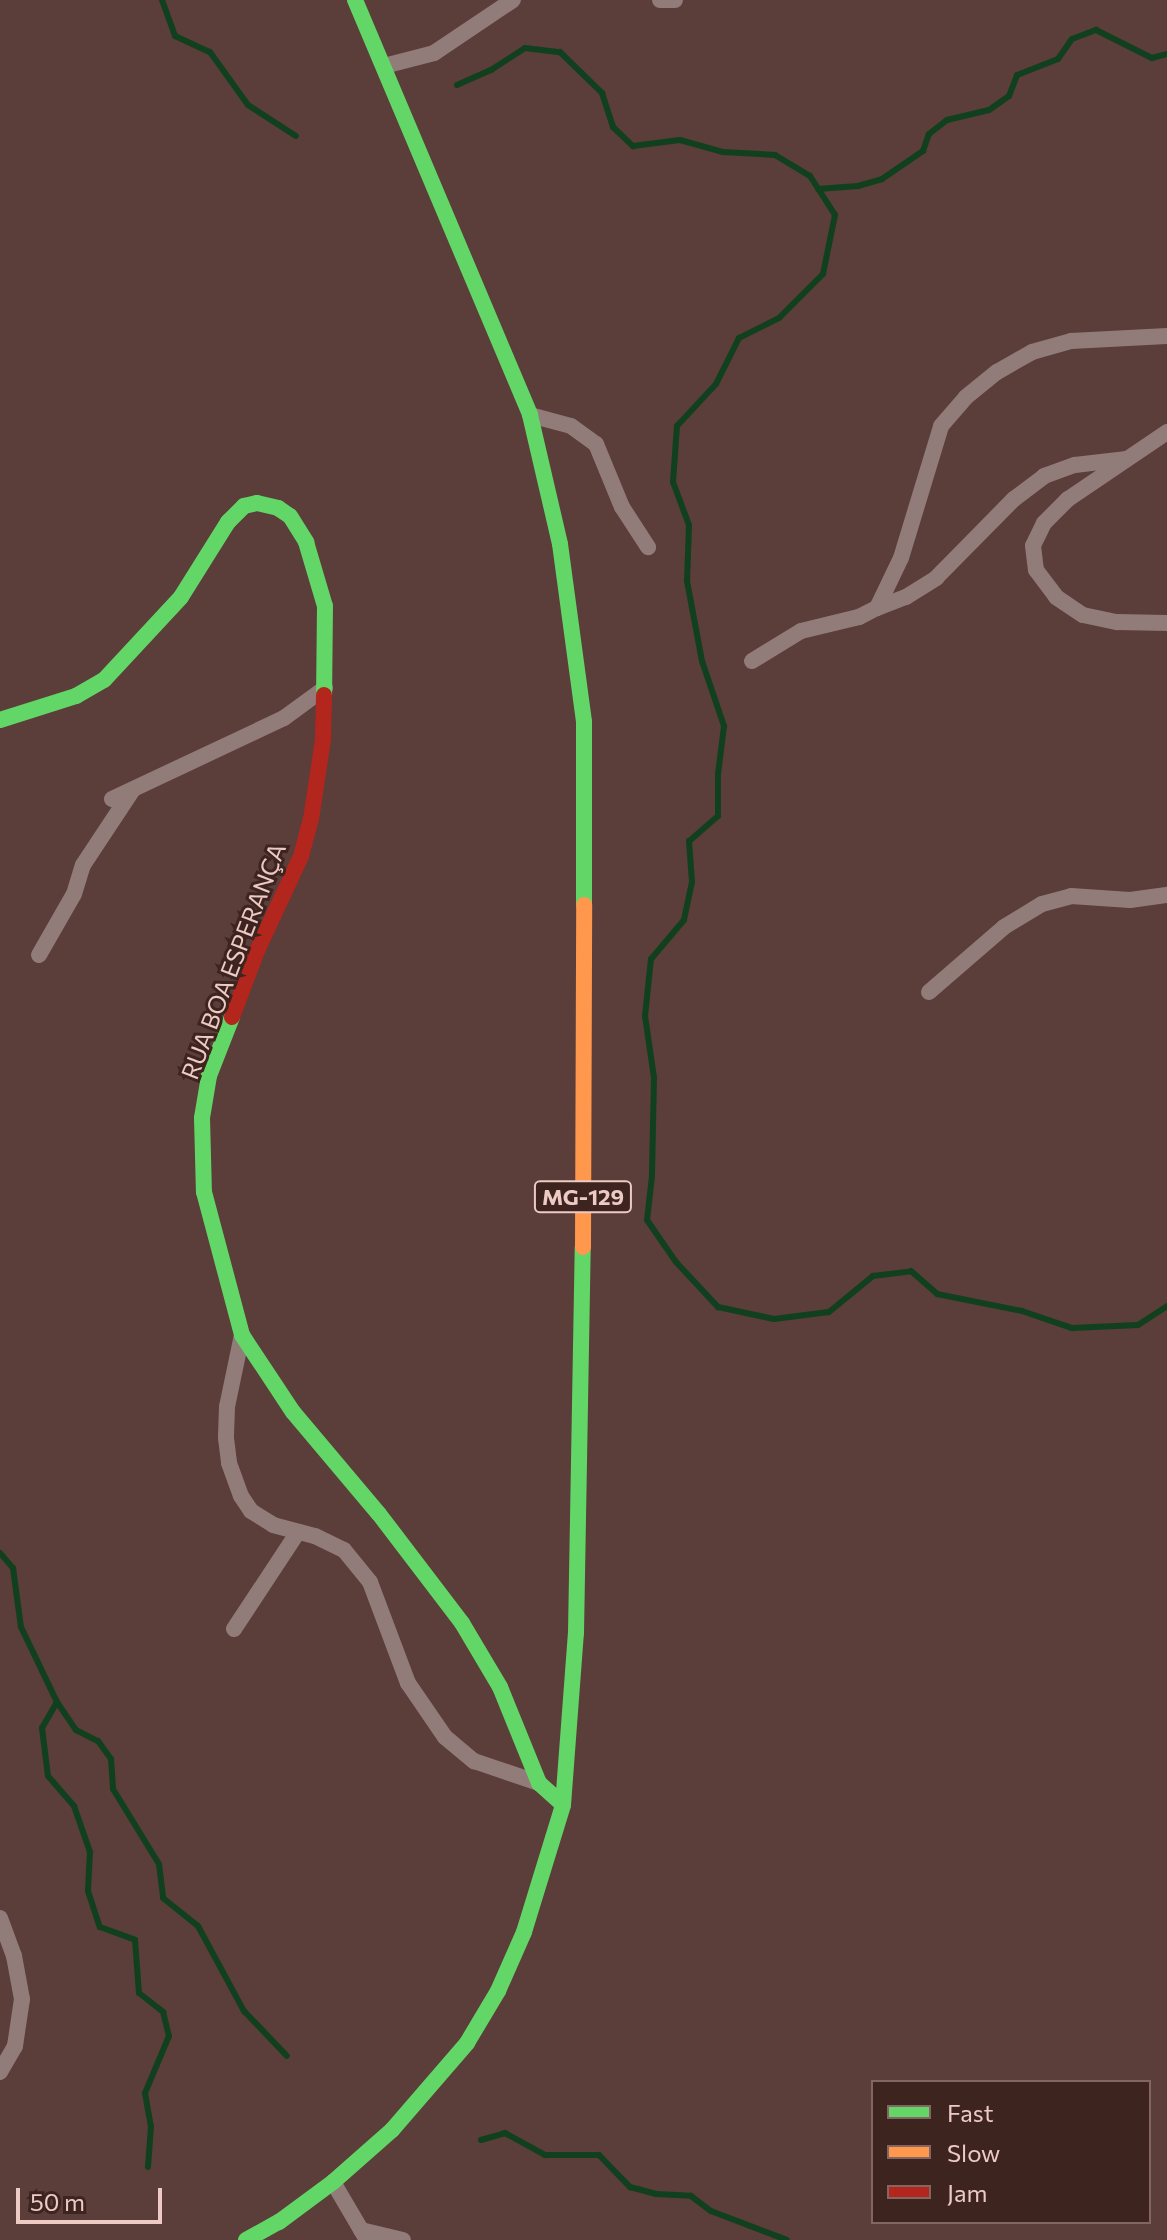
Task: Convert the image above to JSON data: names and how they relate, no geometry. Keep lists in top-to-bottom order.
{
  "streets": {
    "main road": ["RUA BOA ESPERANÇA", "MG-129"]
  },
  "crossings": [
    ["RUA BOA ESPERANÇA", "MG-129"]
  ],
  "legend": ["Fast", "Slow", "Jam"],
  "scale_bar": "50 m"
}
